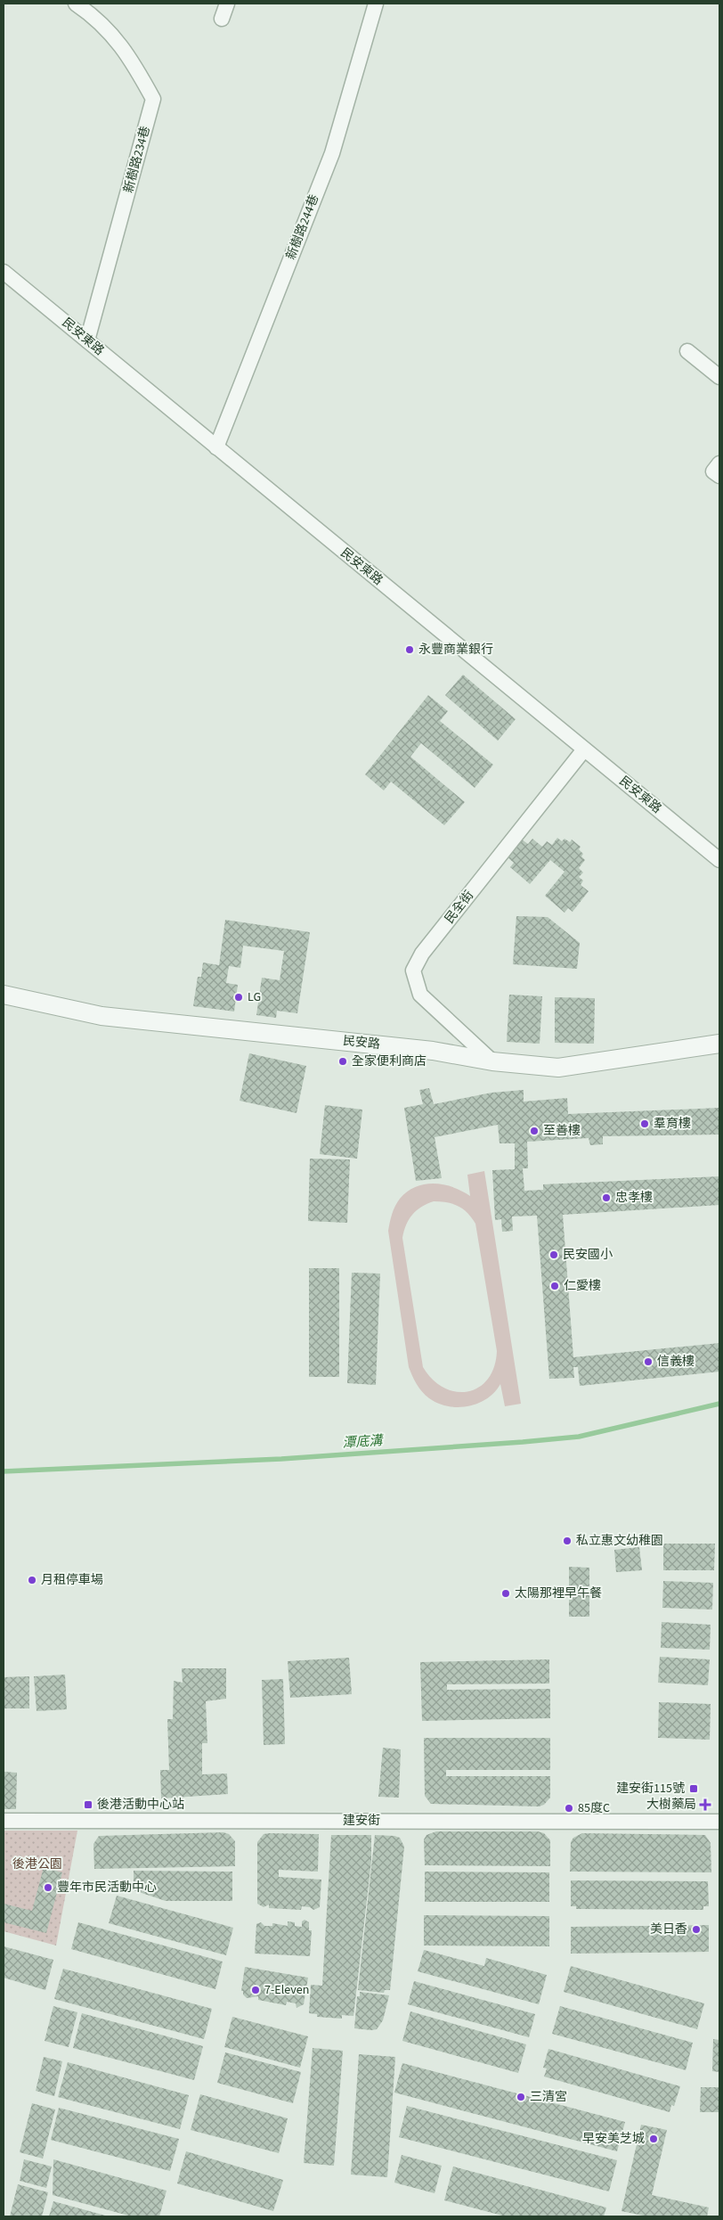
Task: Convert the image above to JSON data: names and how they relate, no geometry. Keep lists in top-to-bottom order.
{
  "streets": {
    "street": [
      "新樹路234巷",
      "新樹路244巷",
      "民安東路",
      "民全街",
      "民安路",
      "建安街"
    ]
  },
  "crossings": [
    ["新樹路234巷", "民安東路"],
    ["新樹路244巷", "民安東路"],
    ["民安東路", "民全街"],
    ["民全街", "民安路"]
  ],
  "water": ["潭底溝"],
  "parks": ["後港公園"],
  "places": {
    "other": [
      "永豐商業銀行",
      "LG",
      "全家便利商店",
      "羣育樓",
      "至善樓",
      "忠孝樓",
      "民安國小",
      "仁愛樓",
      "信義樓",
      "私立惠文幼稚園",
      "月租停車場",
      "太陽那裡早午餐",
      "85度C",
      "豐年市民活動中心",
      "美日香",
      "7-Eleven",
      "三清宮",
      "早安美芝城"
    ],
    "transit": ["建安街115號", "後港活動中心站"],
    "health": ["大樹藥局"]
  }
}
